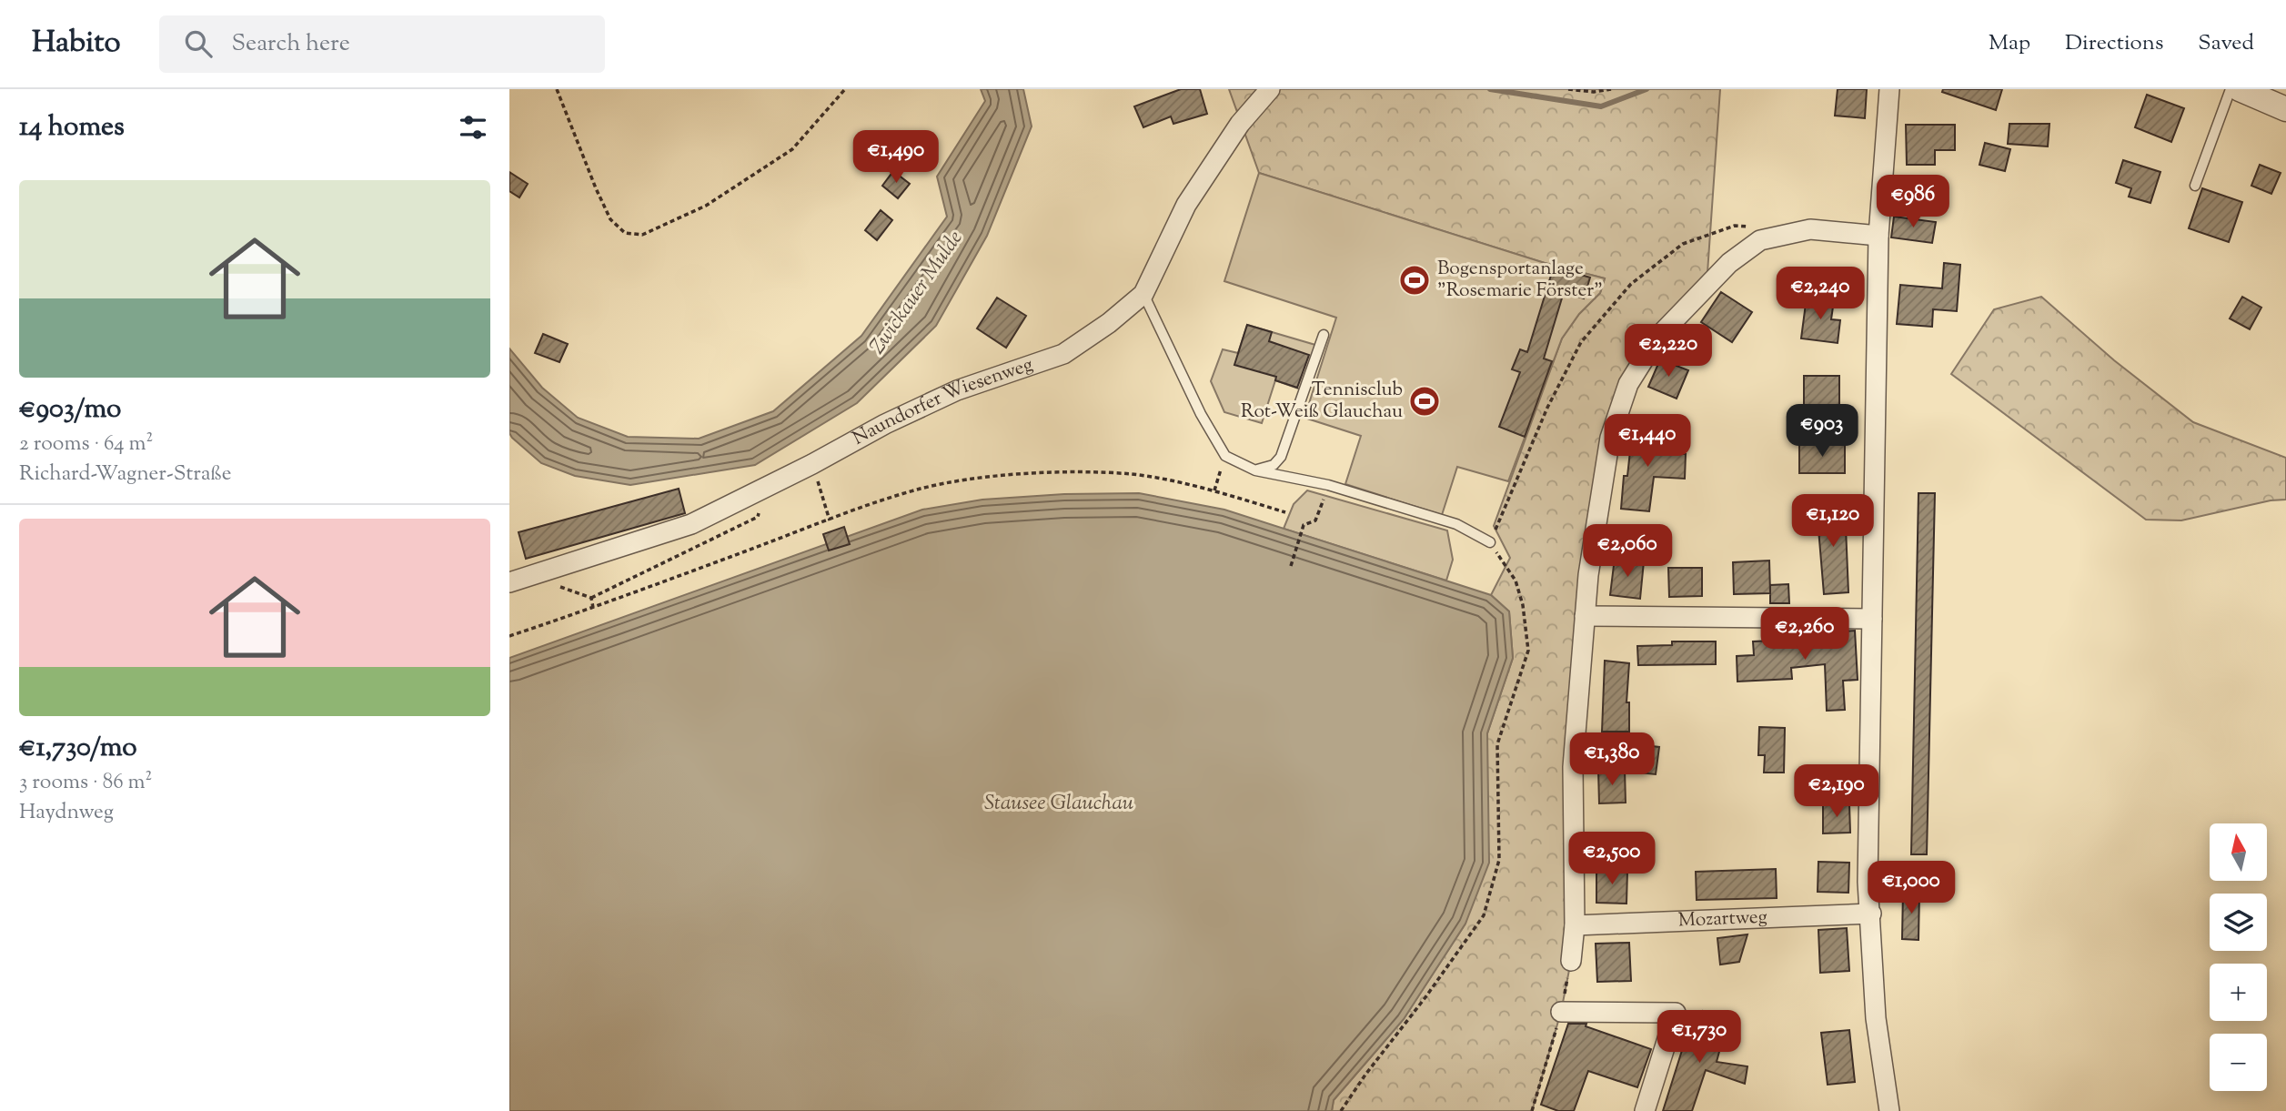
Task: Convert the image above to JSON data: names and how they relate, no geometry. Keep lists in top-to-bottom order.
{
  "streets": {
    "street": ["Naundorfer Wiesenweg", "Mozartweg"]
  },
  "water": ["Zwickauer Mulde", "Stausee Glauchau"],
  "places": {
    "sports": ["Bogensportanlage \"Rosemarie Förster\"", "Tennisclub Rot-Weiß Glauchau"]
  },
  "north": "top",
  "page": {
    "header": "Habito",
    "search": "Search here",
    "nav": ["Map", "Directions", "Saved"],
    "heading": "14 homes",
    "price": [
      "€1,490",
      "€986",
      "€2,240",
      "€2,220",
      "€903",
      "€1,440",
      "€1,120",
      "€2,060",
      "€2,260",
      "€1,380",
      "€2,190",
      "€2,500",
      "€1,000",
      "€1,730"
    ],
    "list": [
      {
        "name": "€903/mo",
        "note": "2 rooms · 64 m² · Richard-Wagner-Straße"
      },
      {
        "name": "€1,730/mo",
        "note": "3 rooms · 86 m² · Haydnweg"
      }
    ],
    "map_buttons": ["+", "−"]
  }
}
